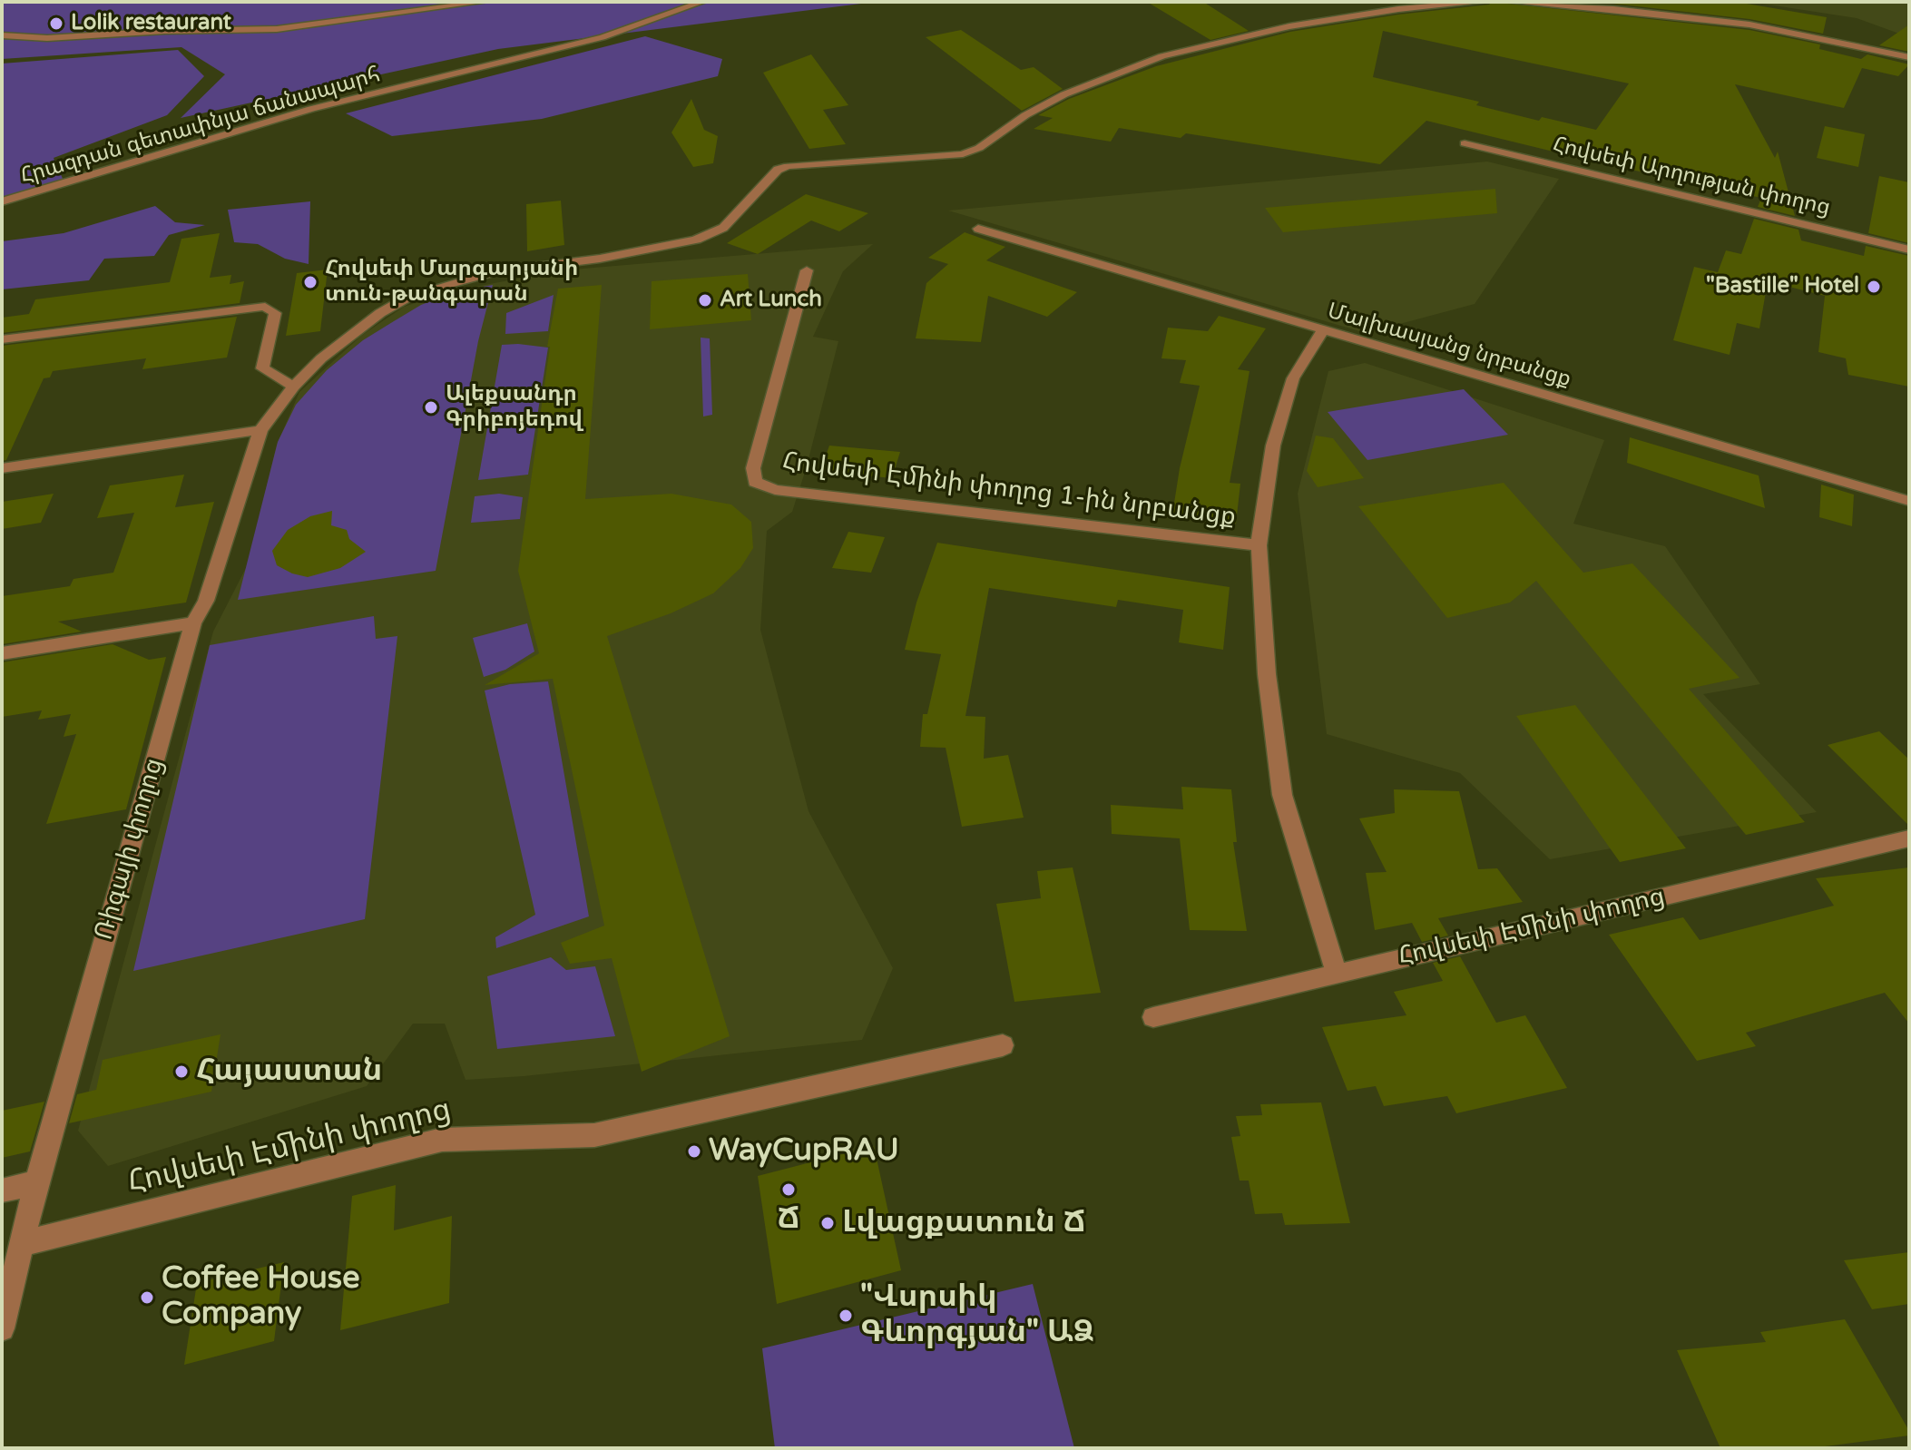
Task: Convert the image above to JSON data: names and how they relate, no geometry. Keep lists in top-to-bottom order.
{
  "streets": {
    "street": [
      "Հրազդան գետափնյա ճանապարհ",
      "Հովսեփ Արղության փողոց",
      "Մալխասյանց նրբանցք",
      "Հովսեփ Էմինի փողոց 1-ին նրբանցք",
      "Ռիգայի փողոց",
      "Հովսեփ Էմինի փողոց"
    ]
  },
  "crossings": [
    ["Մալխասյանց նրբանցք", "Հովսեփ Էմինի փողոց 1-ին նրբանցք"],
    ["Հովսեփ Էմինի փողոց 1-ին նրբանցք", "Հովսեփ Էմինի փողոց"],
    ["Ռիգայի փողոց", "Հովսեփ Էմինի փողոց"]
  ],
  "places": [
    "Lolik restaurant",
    "Հովսեփ Մարգարյանի տուն-թանգարան",
    "\"Bastille\" Hotel",
    "Art Lunch",
    "Ալեքսանդր Գրիբոյեդով",
    "Հայաստան",
    "WayCupRAU",
    "Ճ",
    "Լվացքատուն Ճ",
    "Coffee House Company",
    "\"Վսրսիկ Գևորգյան\" ԱՁ"
  ]
}
